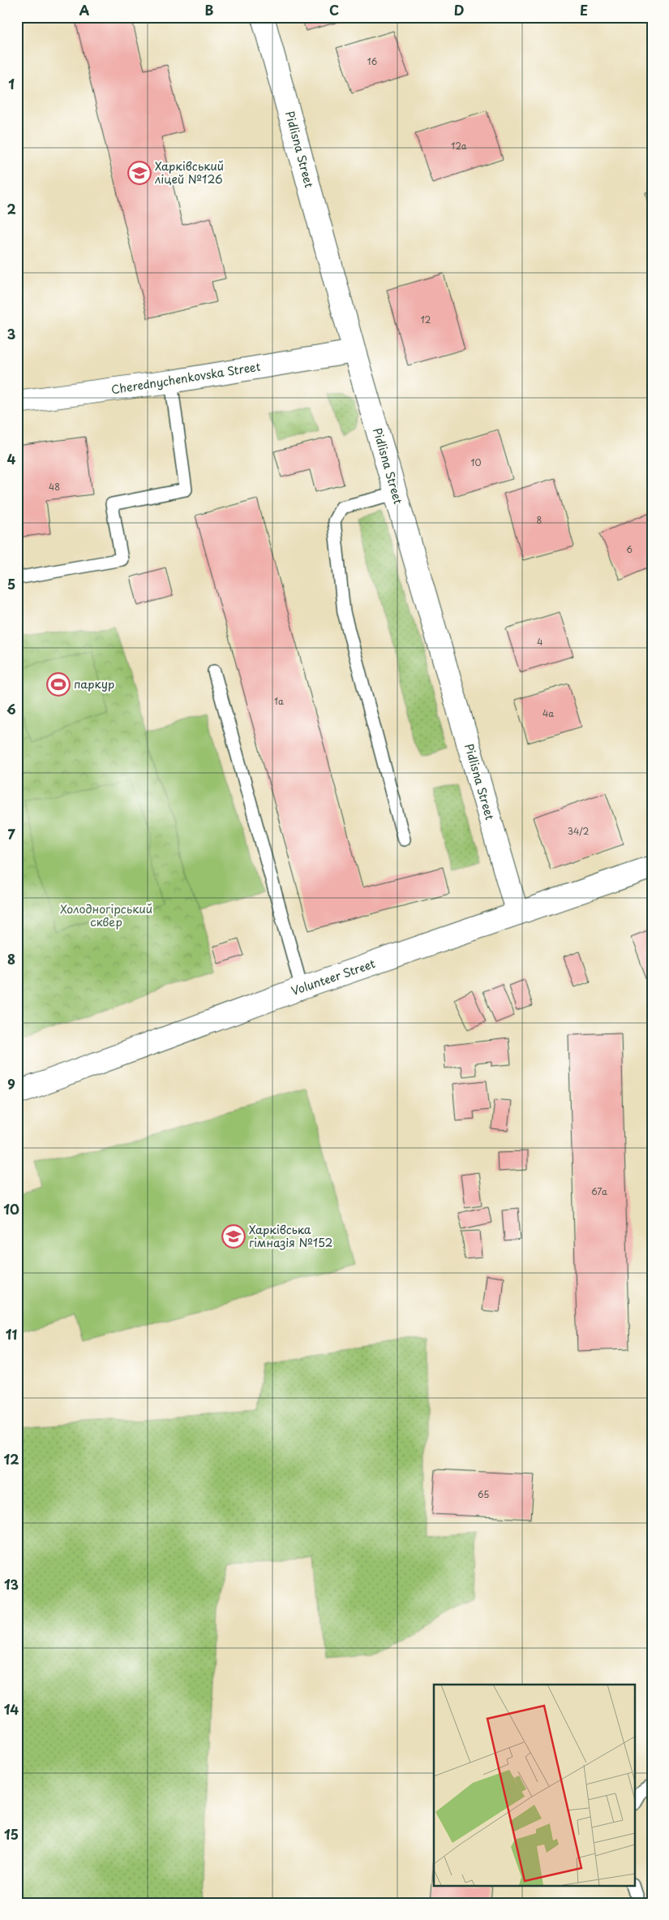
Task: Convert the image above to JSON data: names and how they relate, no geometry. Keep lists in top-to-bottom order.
{
  "streets": {
    "street": ["Pidlisna Street", "Cherednychenkovska Street", "Volunteer Street"]
  },
  "crossings": [
    ["Pidlisna Street", "Cherednychenkovska Street"],
    ["Pidlisna Street", "Volunteer Street"]
  ],
  "parks": ["Холодногірський сквер"],
  "places": {
    "school or university": ["Харківський ліцей №126", "Харківська гімназія №152"],
    "sports": ["паркур"]
  },
  "house_numbers": [
    "16",
    "12а",
    "12",
    "10",
    "48",
    "8",
    "6",
    "4",
    "1а",
    "4а",
    "34/2",
    "67а",
    "65"
  ],
  "grid": {
    "columns": [
      "A",
      "B",
      "C",
      "D",
      "E"
    ],
    "rows": [
      "1",
      "2",
      "3",
      "4",
      "5",
      "6",
      "7",
      "8",
      "9",
      "10",
      "11",
      "12",
      "13",
      "14",
      "15"
    ]
  }
}
